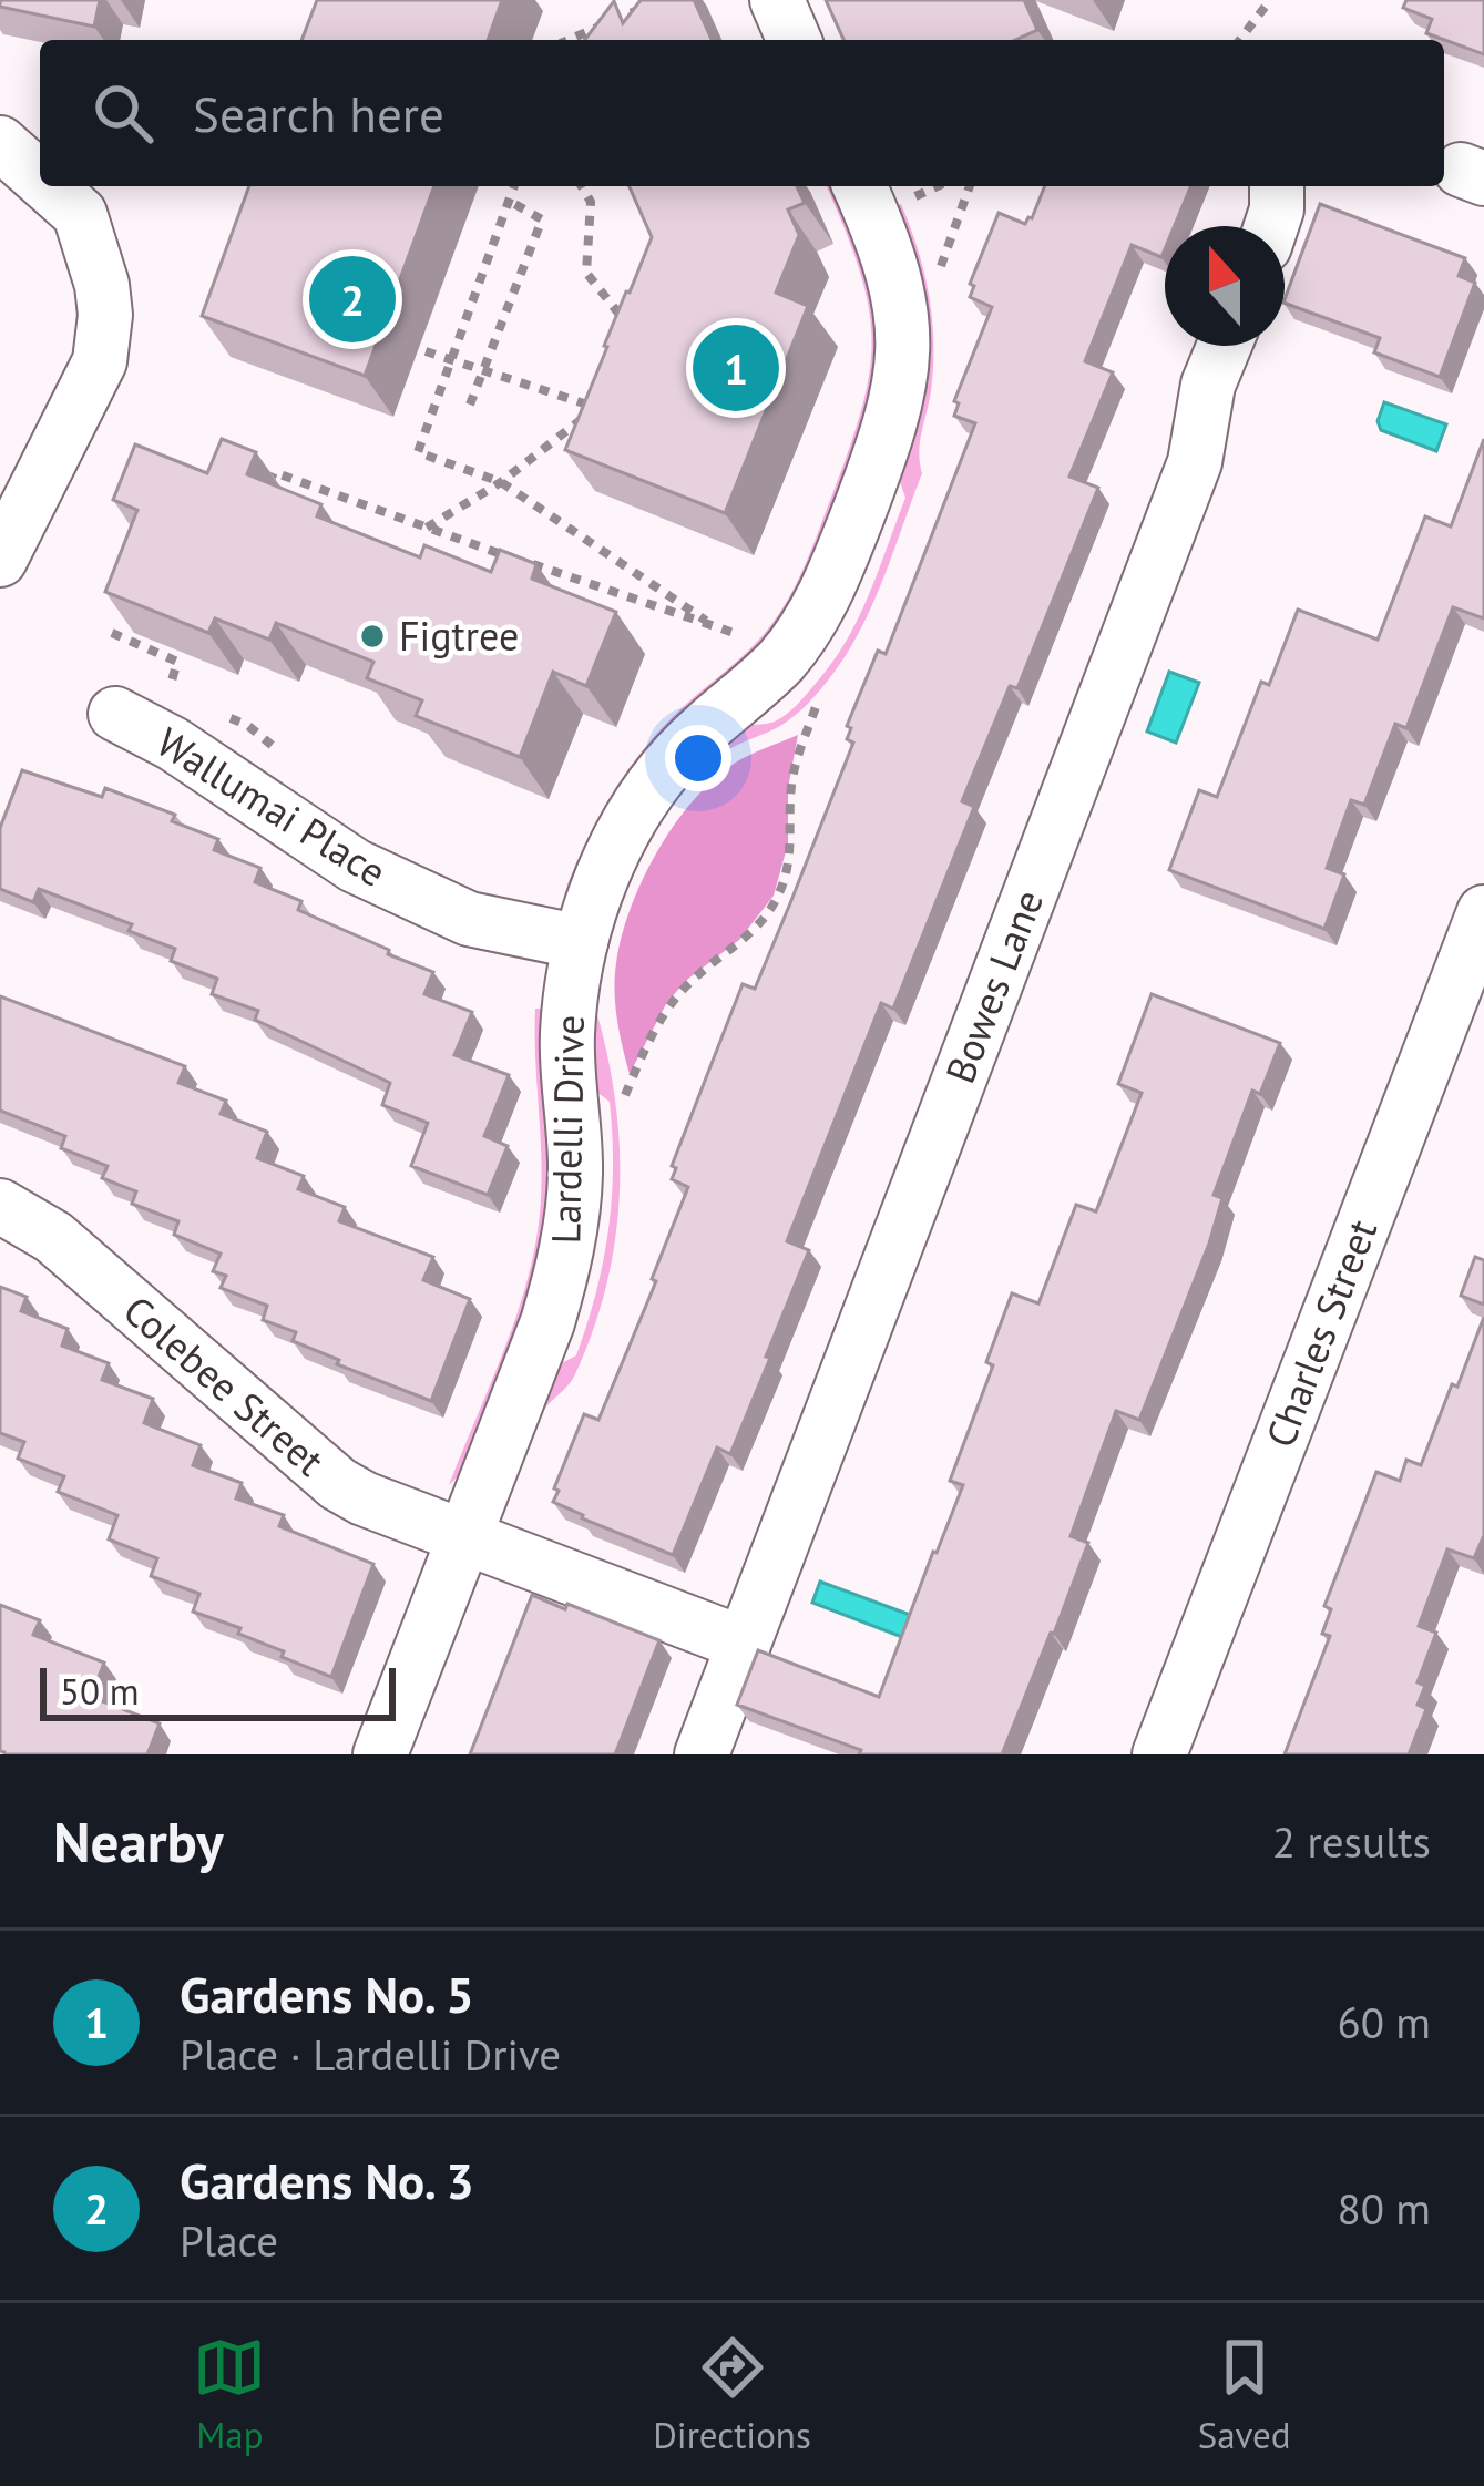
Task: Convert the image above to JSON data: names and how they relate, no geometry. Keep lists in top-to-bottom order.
{
  "streets": {
    "street": [
      "Wallumai Place",
      "Bowes Lane",
      "Lardelli Drive",
      "Charles Street",
      "Colebee Street"
    ]
  },
  "crossings": [
    ["Wallumai Place", "Lardelli Drive"],
    ["Lardelli Drive", "Colebee Street"]
  ],
  "places": ["Figtree"],
  "scale_bar": "50 m",
  "north": "top",
  "page": {
    "search": "Search here",
    "pins": ["2", "1"],
    "scale": "50 m",
    "heading": ["Nearby", "2 results"],
    "list": [
      {
        "mark": "1",
        "name": "Gardens No. 5",
        "note": "Place · Lardelli Drive",
        "value": "60 m"
      },
      {
        "mark": "2",
        "name": "Gardens No. 3",
        "note": "Place",
        "value": "80 m"
      }
    ],
    "nav": ["Map", "Directions", "Saved"]
  }
}
